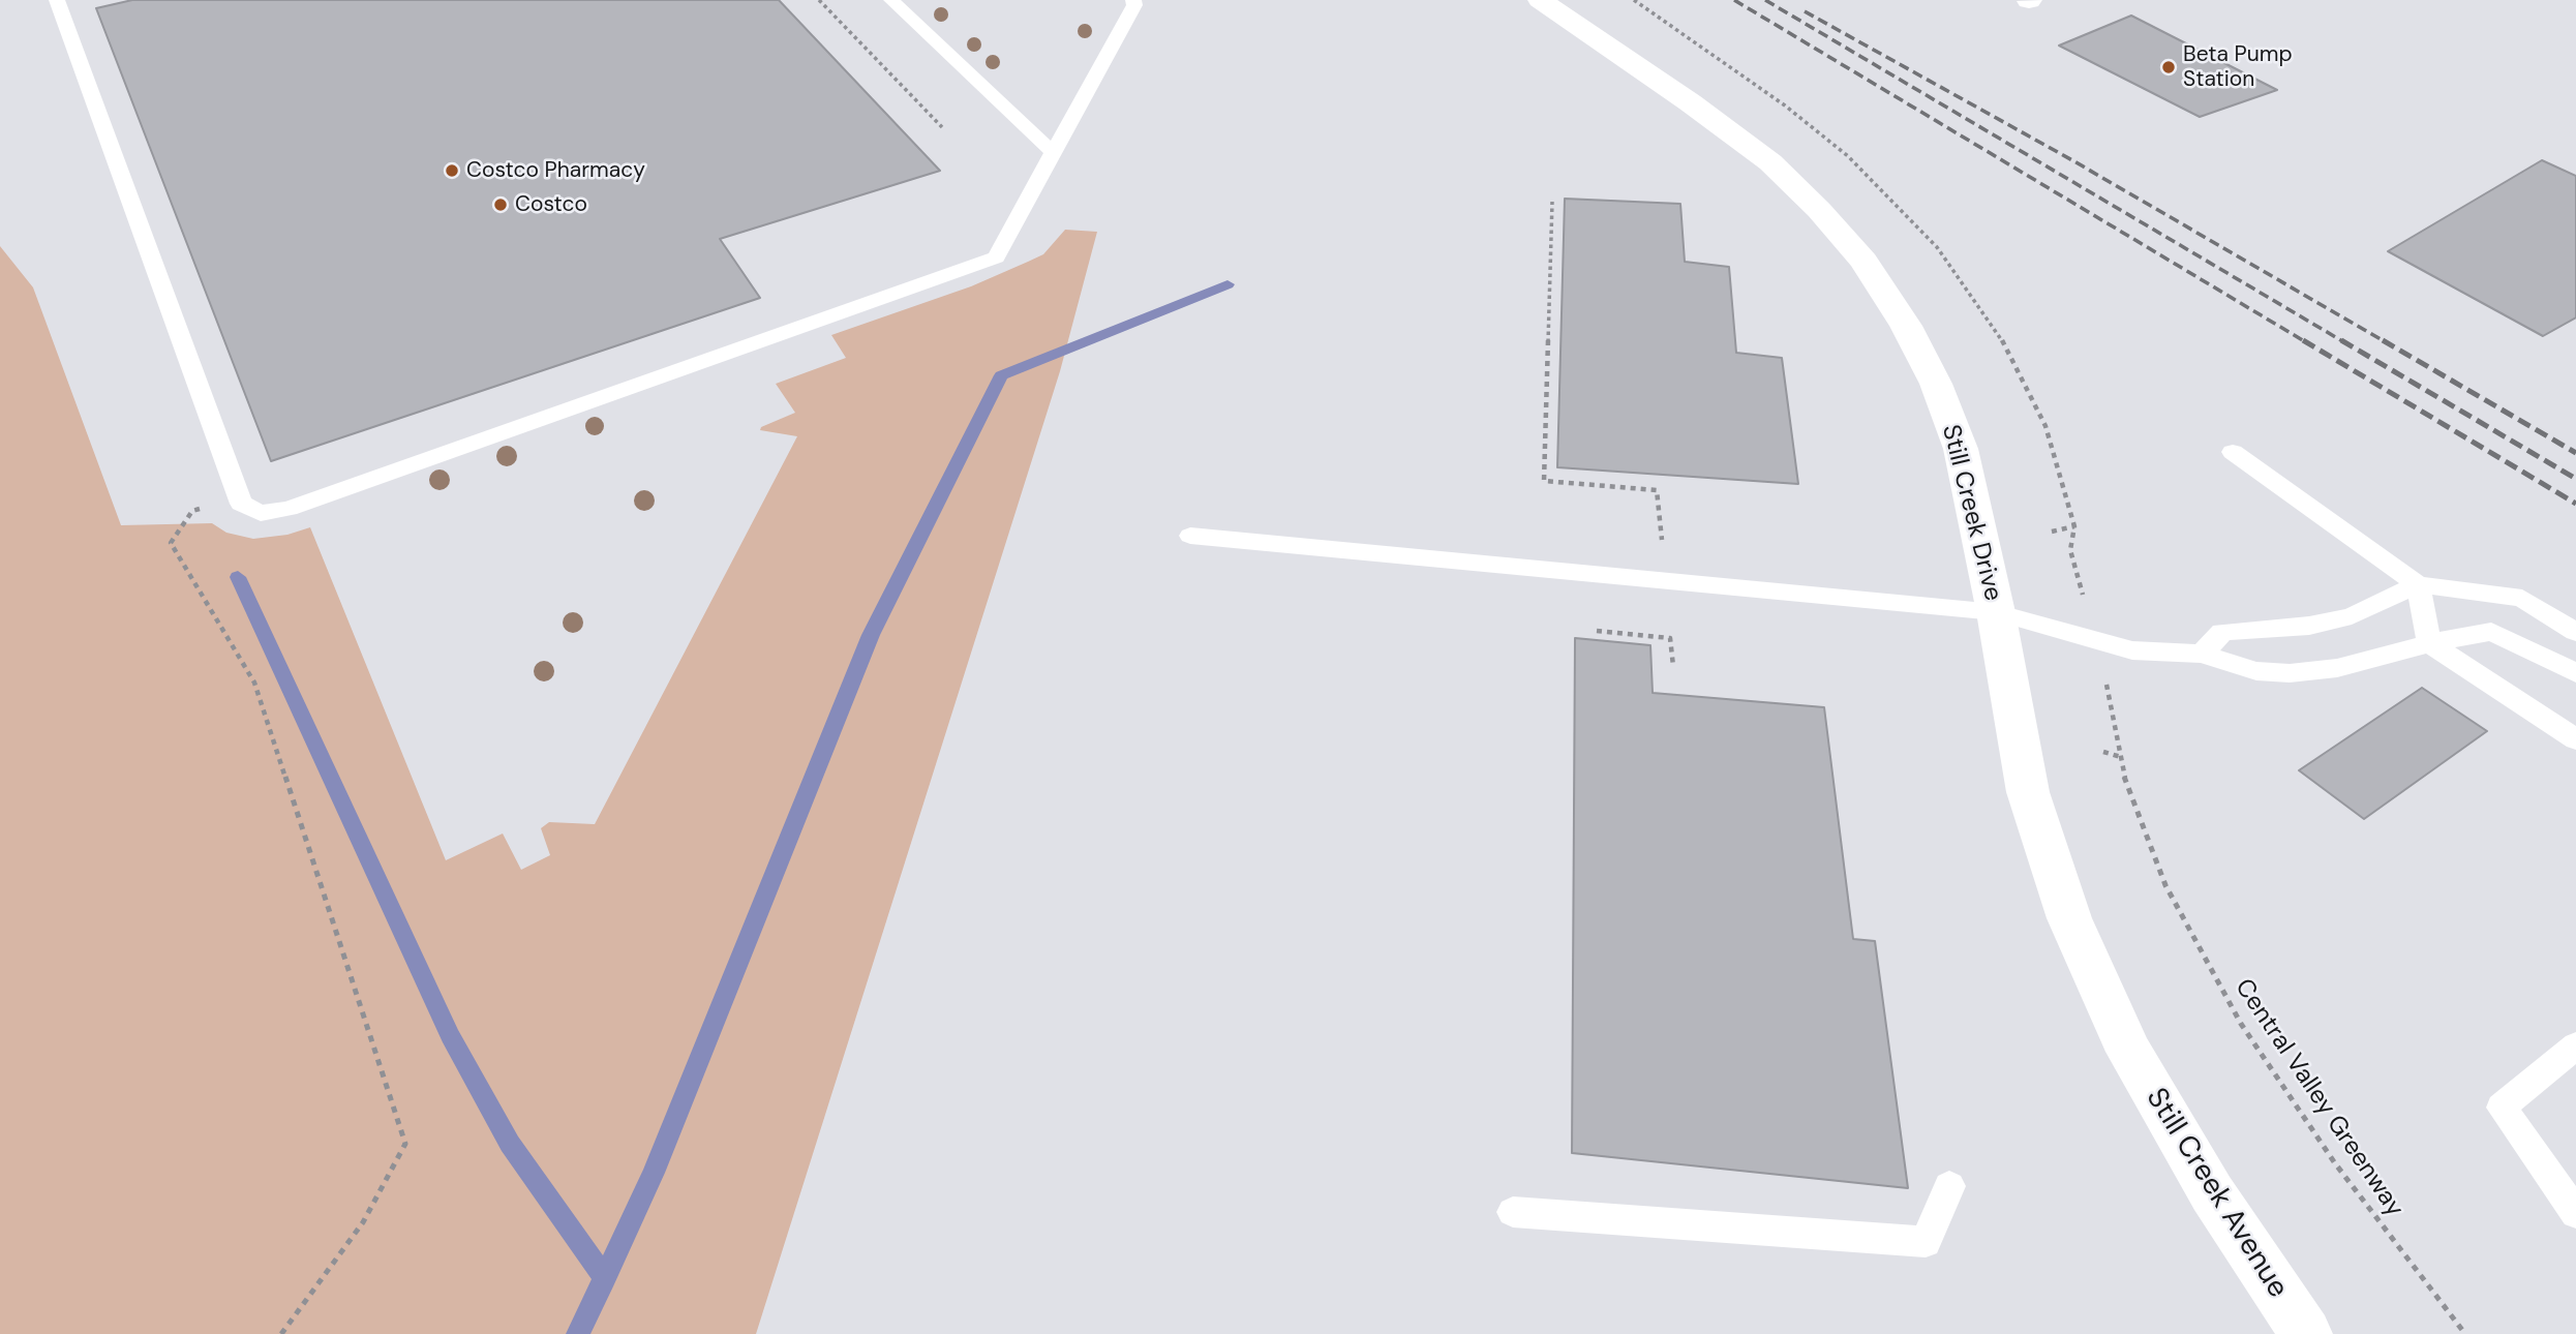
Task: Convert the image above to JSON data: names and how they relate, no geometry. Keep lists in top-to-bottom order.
{
  "streets": {
    "street": ["Still Creek Drive", "Still Creek Avenue"],
    "path": ["Central Valley Greenway"]
  },
  "crossings": [
    ["Still Creek Drive", "Still Creek Avenue"]
  ],
  "places": ["Beta Pump Station", "Costco Pharmacy", "Costco"]
}
